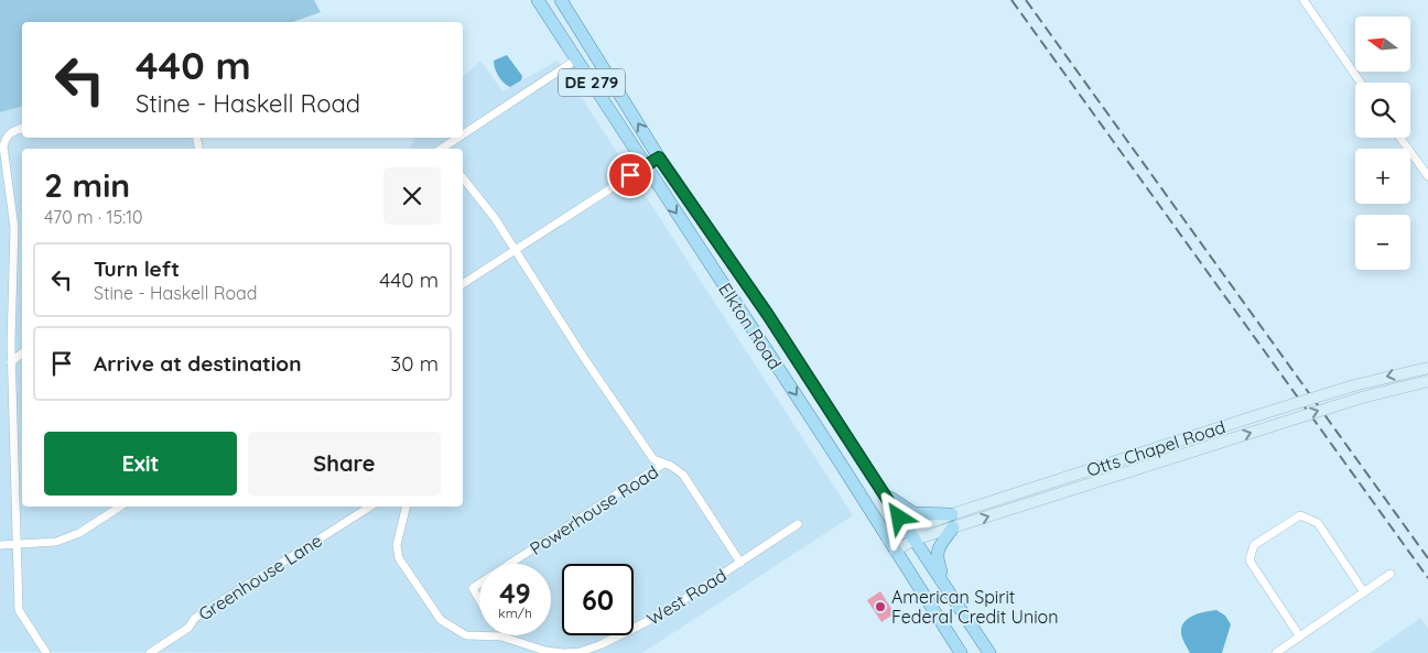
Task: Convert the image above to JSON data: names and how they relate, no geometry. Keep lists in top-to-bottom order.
{
  "streets": {
    "main road": ["DE 279", "Elkton Road", "Otts Chapel Road"],
    "street": ["Powerhouse Road", "Greenhouse Lane", "West Road"]
  },
  "crossings": [
    ["Elkton Road", "Otts Chapel Road"]
  ],
  "places": ["American Spirit Federal Credit Union"],
  "north": "left",
  "page": {
    "map_buttons": ["+", "−"],
    "turn": ["440 m", "Stine - Haskell Road"],
    "heading": ["2 min", "470 m · 15:10"],
    "list": [
      {
        "name": "Turn left",
        "note": "Stine - Haskell Road",
        "value": "440 m"
      },
      {
        "name": "Arrive at destination",
        "value": "30 m"
      }
    ],
    "buttons": ["Exit", "Share"],
    "speed": "49 km/h",
    "limit": "60"
  }
}
